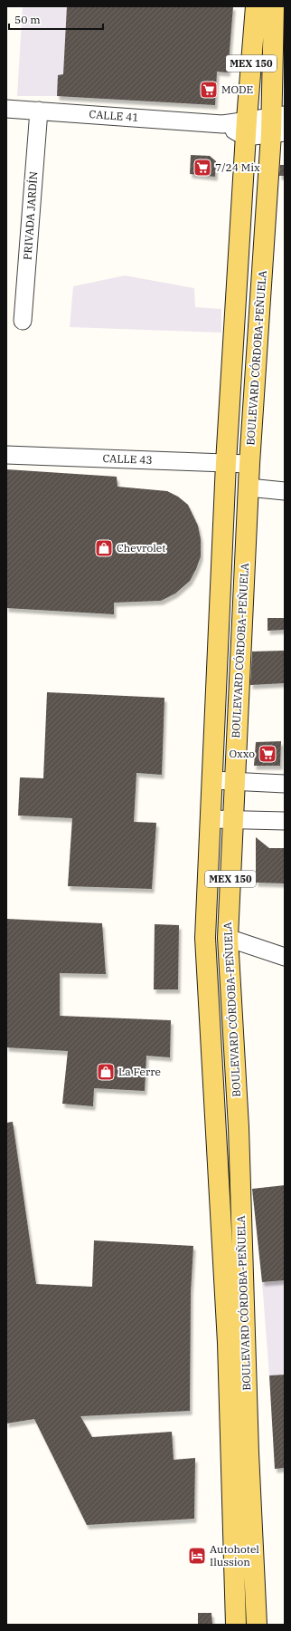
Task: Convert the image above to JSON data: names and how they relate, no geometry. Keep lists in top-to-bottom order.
{
  "streets": {
    "main road": ["MEX 150", "BOULEVARD CÓRDOBA-PEÑUELA"],
    "street": ["CALLE 41", "PRIVADA JARDÍN", "CALLE 43"]
  },
  "crossings": [
    ["CALLE 41", "PRIVADA JARDÍN"],
    ["CALLE 41", "BOULEVARD CÓRDOBA-PEÑUELA"],
    ["BOULEVARD CÓRDOBA-PEÑUELA", "CALLE 43"]
  ],
  "places": {
    "supermarket": ["MODE", "7/24 Mix", "Oxxo"],
    "shop": ["Chevrolet", "La Ferre"],
    "hotel": ["Autohotel Ilussion"]
  },
  "scale_bar": "50 m"
}
